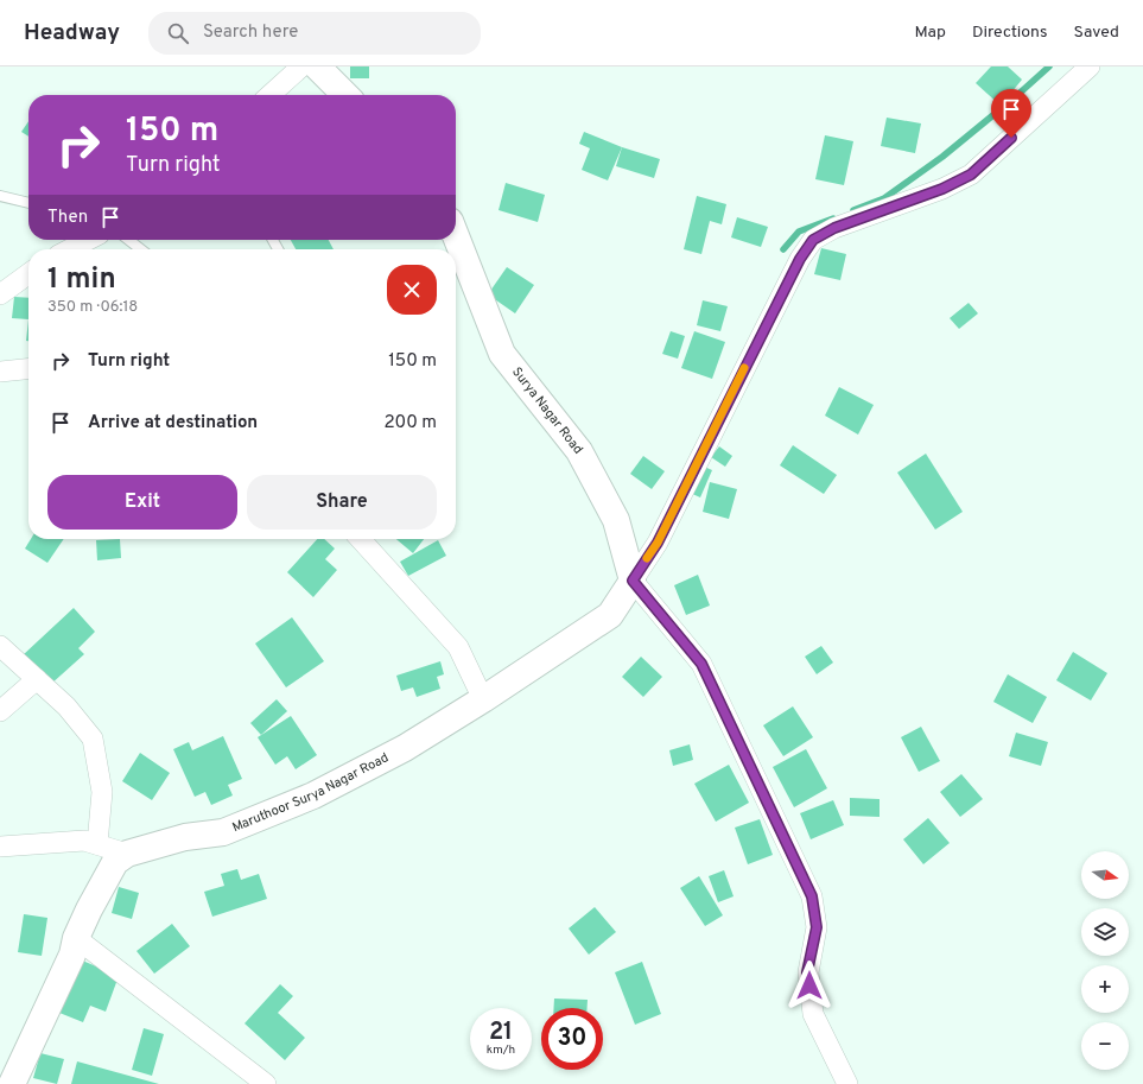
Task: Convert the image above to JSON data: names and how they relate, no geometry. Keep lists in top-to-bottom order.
{
  "streets": {
    "street": ["Surya Nagar Road", "Maruthoor Surya Nagar Road"]
  },
  "north": "right",
  "page": {
    "header": "Headway",
    "search": "Search here",
    "nav": ["Map", "Directions", "Saved"],
    "turn": ["150 m", "Turn right"],
    "then": "Then",
    "heading": ["1 min", "350 m · 06:18"],
    "list": [
      {
        "name": "Turn right",
        "value": "150 m"
      },
      {
        "name": "Arrive at destination",
        "value": "200 m"
      }
    ],
    "buttons": ["Exit", "Share"],
    "map_buttons": ["+", "−"],
    "speed": "21 km/h",
    "limit": "30"
  }
}
